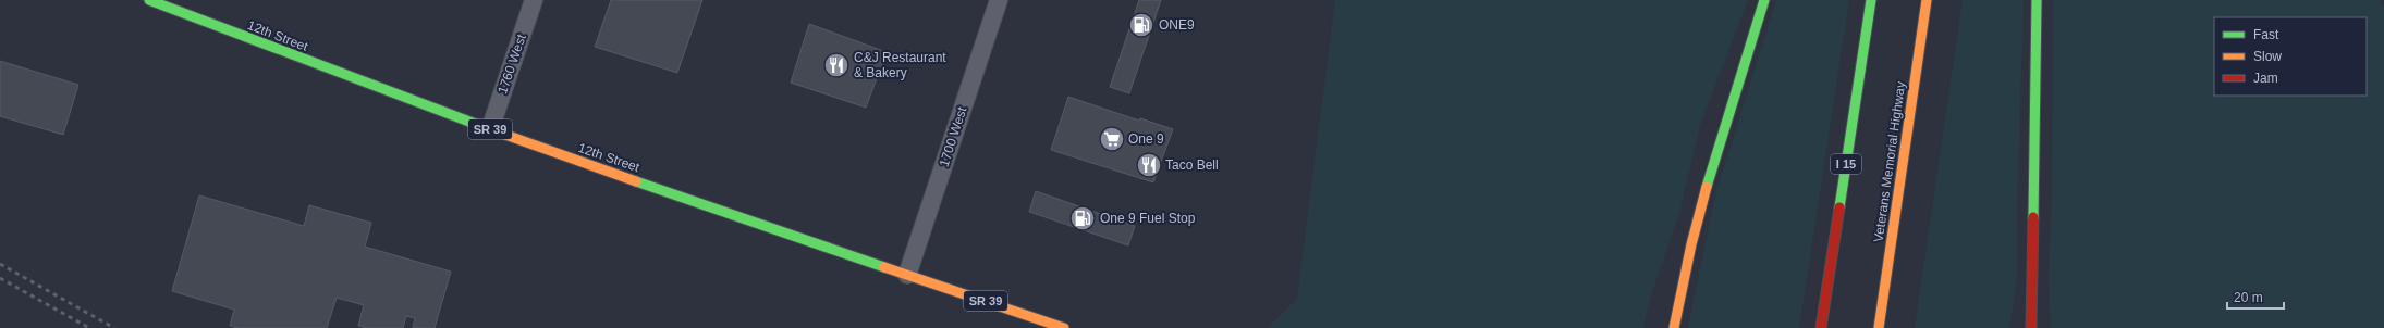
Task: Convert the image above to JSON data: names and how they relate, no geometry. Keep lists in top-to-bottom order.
{
  "streets": {
    "main road": [
      "12th Street",
      "SR 39",
      "Veterans Memorial Highway",
      "I 15"
    ],
    "street": ["1760 West", "1700 West"]
  },
  "crossings": [
    ["12th Street", "1760 West"],
    ["12th Street", "1700 West"]
  ],
  "places": {
    "fuel station": ["ONE9", "One 9 Fuel Stop"],
    "restaurant": ["C&J Restaurant & Bakery", "Taco Bell"],
    "supermarket": ["One 9"]
  },
  "legend": ["Fast", "Slow", "Jam"],
  "scale_bar": "20 m"
}
